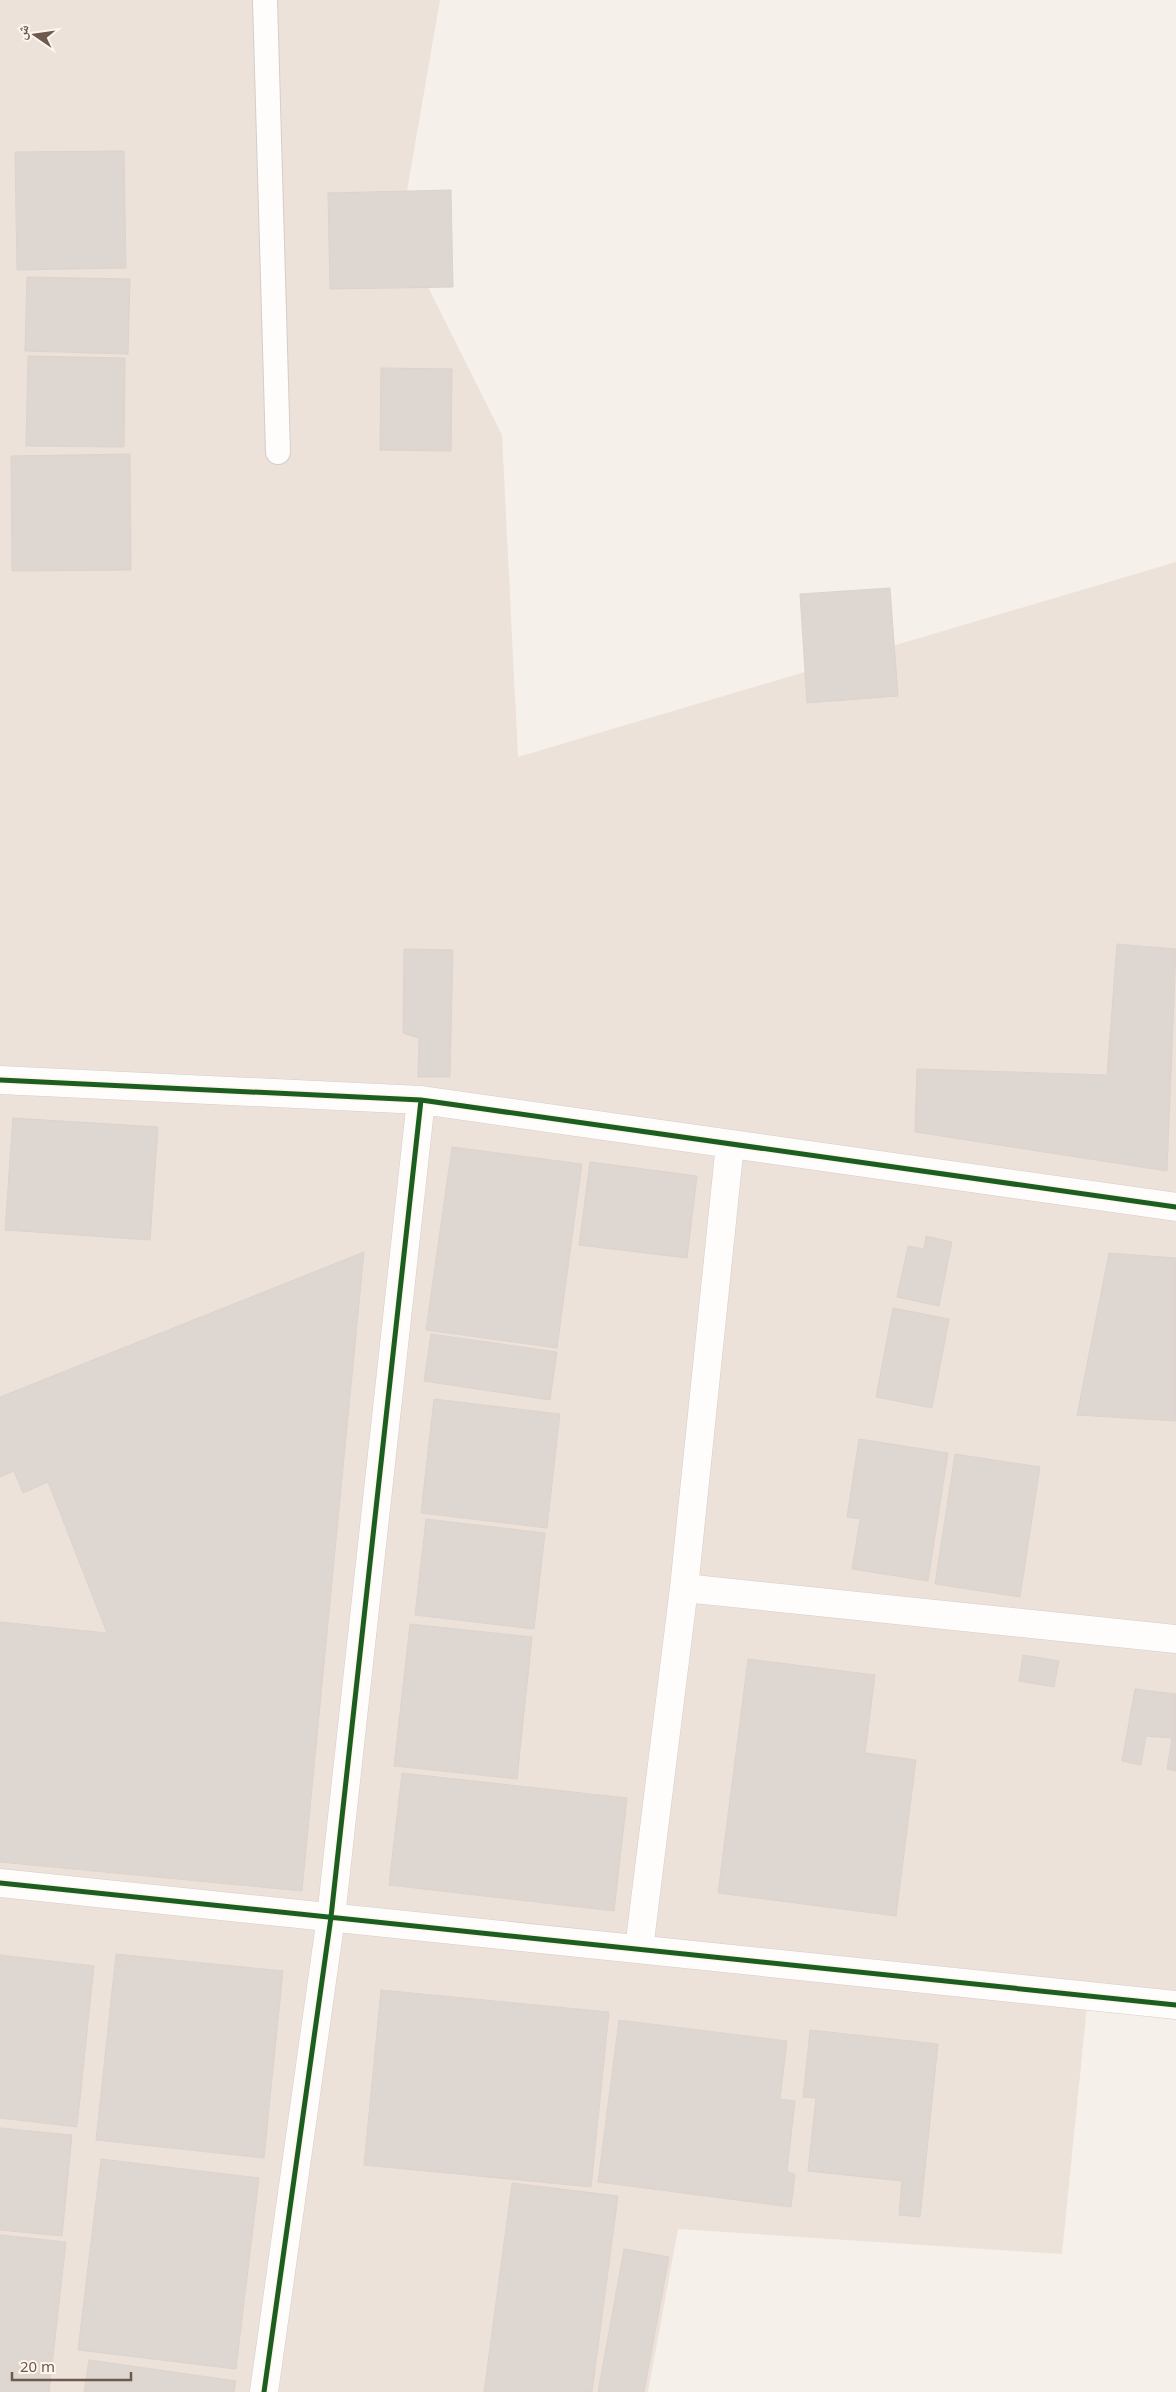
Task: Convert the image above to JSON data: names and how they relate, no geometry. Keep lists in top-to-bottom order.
{
  "scale_bar": "20 m",
  "north": "left"
}
